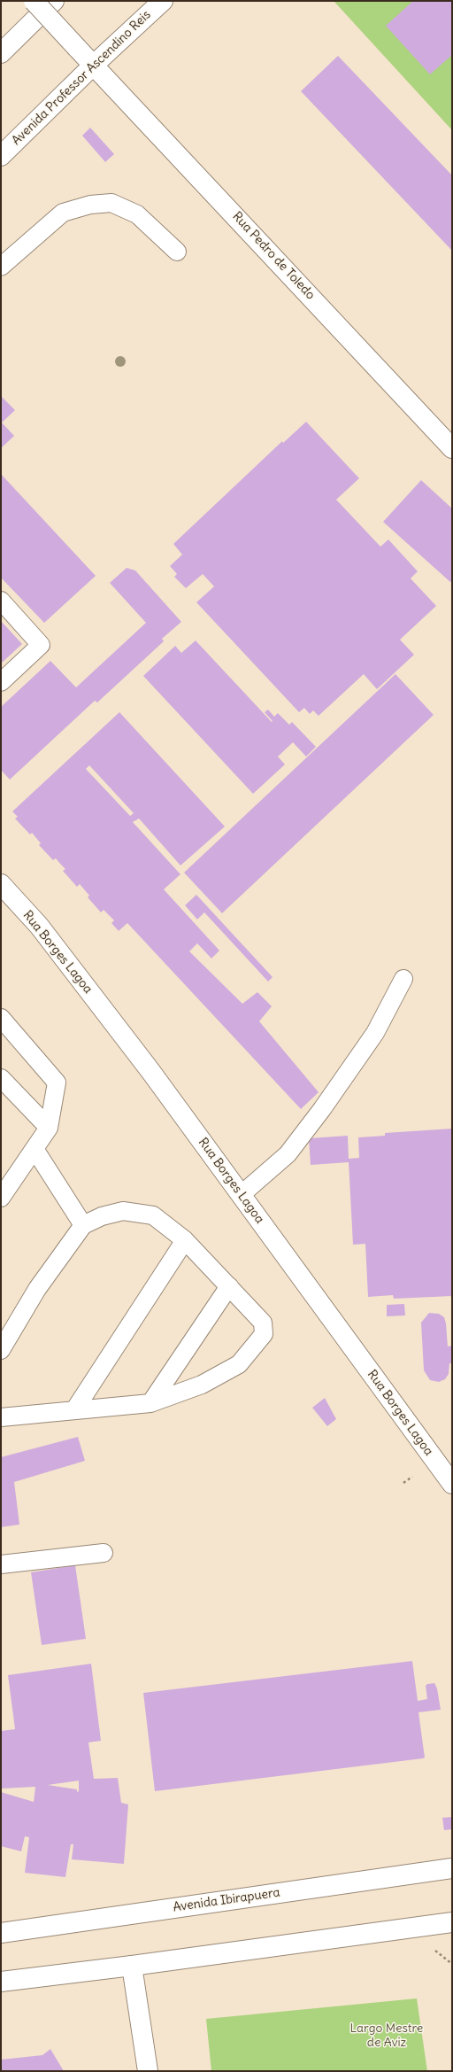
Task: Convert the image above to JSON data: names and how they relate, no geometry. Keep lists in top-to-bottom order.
{
  "streets": {
    "main road": [
      "Avenida Professor Ascendino Reis",
      "Rua Pedro de Toledo",
      "Rua Borges Lagoa",
      "Avenida Ibirapuera"
    ]
  },
  "crossings": [
    ["Avenida Professor Ascendino Reis", "Rua Pedro de Toledo"]
  ],
  "parks": ["Largo Mestre de Aviz"]
}
